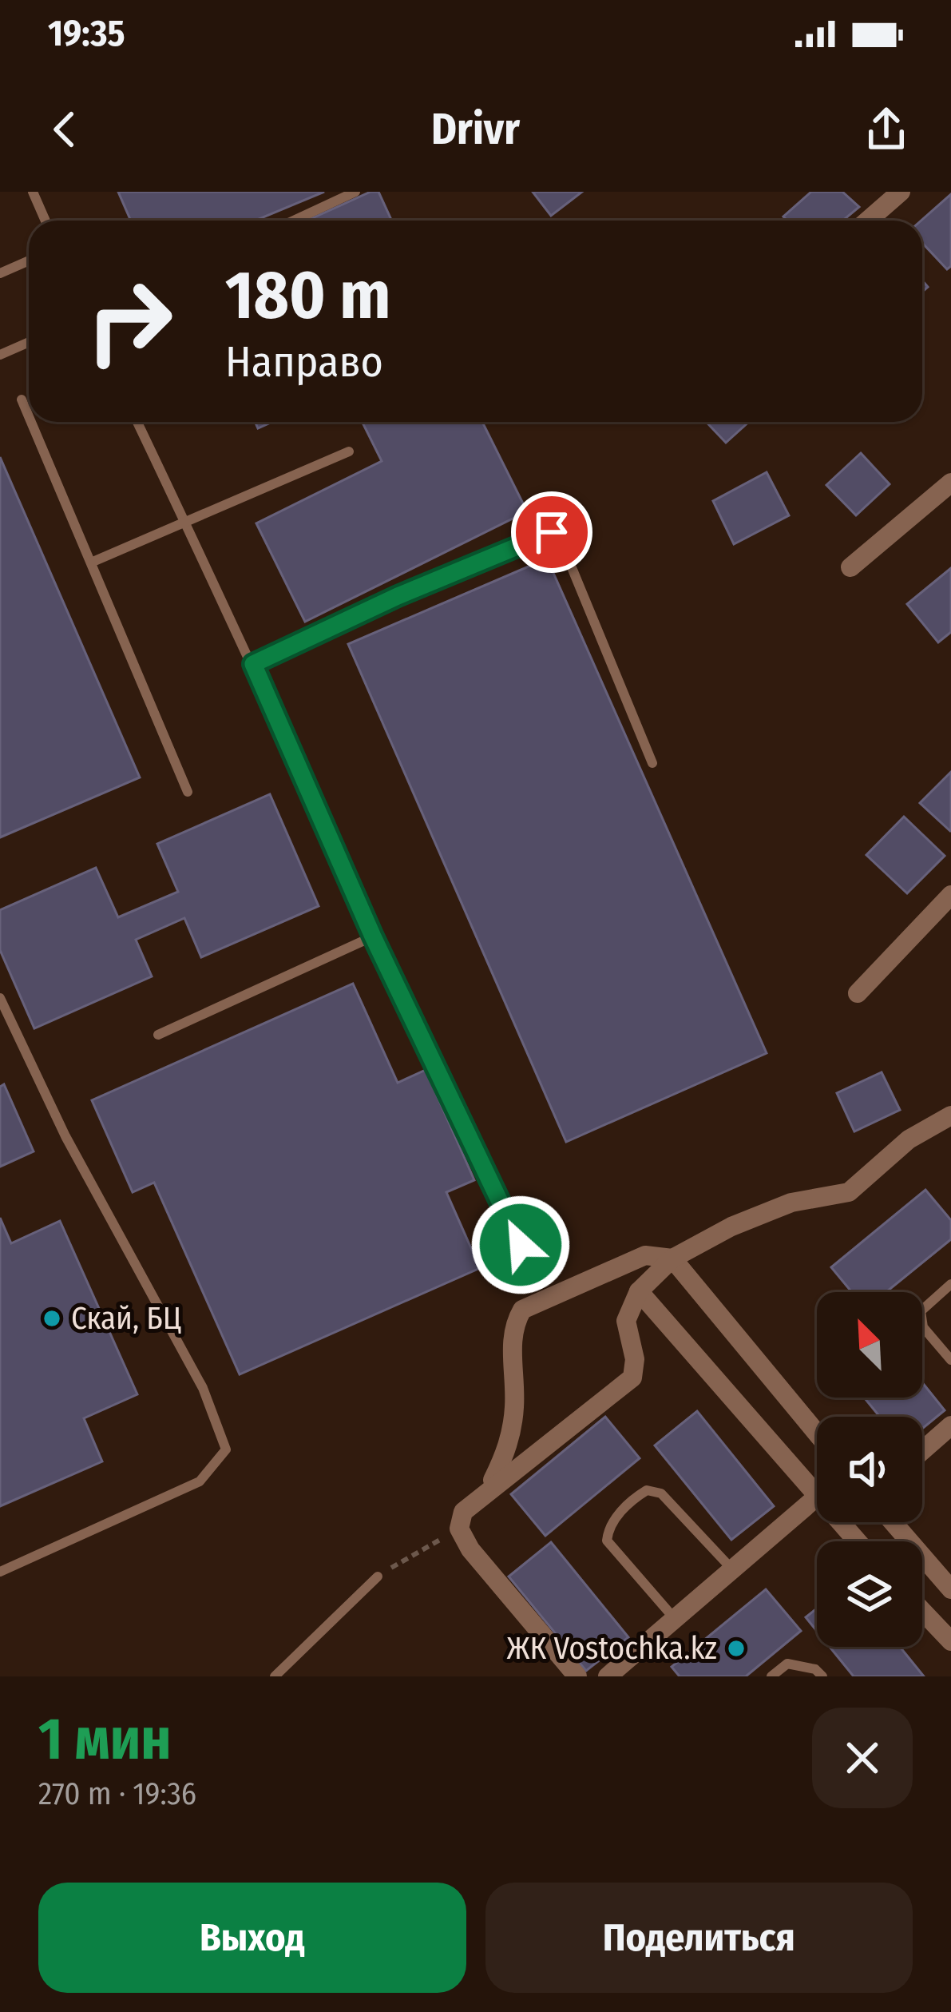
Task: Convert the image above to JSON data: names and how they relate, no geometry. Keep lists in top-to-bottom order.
{
  "places": ["Скай, БЦ", "ЖК Vostochka.kz"],
  "north": "top left",
  "page": {
    "status": "19:35",
    "header": "Drivr",
    "turn": ["180 m", "Направо"],
    "heading": ["1 мин", "270 m · 19:36"],
    "buttons": ["Выход", "Поделиться"]
  }
}
